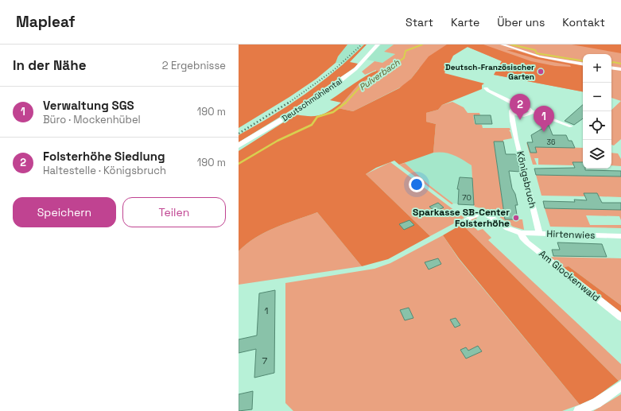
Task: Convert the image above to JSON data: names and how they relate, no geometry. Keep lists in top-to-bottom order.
{
  "streets": {
    "main road": ["Deutschmühlental"],
    "street": ["Königsbruch", "Hirtenwies", "Am Glockenwald"]
  },
  "crossings": [
    ["Königsbruch", "Hirtenwies"],
    ["Hirtenwies", "Am Glockenwald"]
  ],
  "water": ["Pulverbach"],
  "places": ["Deutsch-Französischer Garten", "Sparkasse SB-Center Folsterhöhe"],
  "house_numbers": [
    "36",
    "70",
    "1",
    "7"
  ],
  "page": {
    "header": "Mapleaf",
    "nav": [
      "Start",
      "Karte",
      "Über uns",
      "Kontakt"
    ],
    "heading": ["In der Nähe", "2 Ergebnisse"],
    "map_buttons": ["+", "−"],
    "list": [
      {
        "mark": "1",
        "name": "Verwaltung SGS",
        "note": "Büro · Mockenhübel",
        "value": "190 m"
      },
      {
        "mark": "2",
        "name": "Folsterhöhe Siedlung",
        "note": "Haltestelle · Königsbruch",
        "value": "190 m"
      }
    ],
    "pins": ["2", "1"],
    "buttons": ["Speichern", "Teilen"]
  }
}
